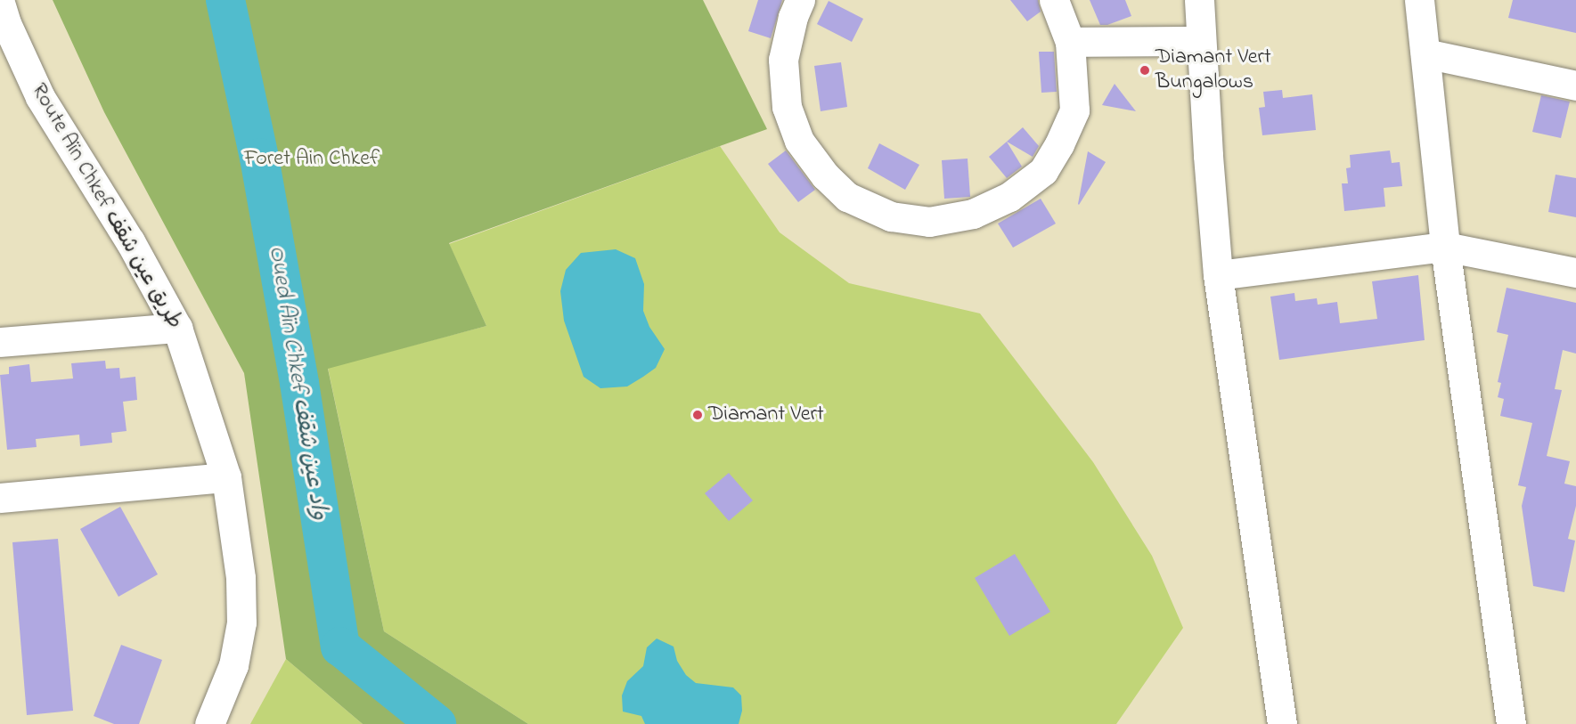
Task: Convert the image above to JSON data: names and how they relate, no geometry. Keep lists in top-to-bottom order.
{
  "streets": {
    "street": ["Route Aïn Chkef طريق عين شقف"]
  },
  "water": ["Oued Aïn Chkef واد عين شقف"],
  "parks": ["Foret Ain Chkef"],
  "places": ["Diamant Vert Bungalows", "Diamant Vert"]
}
